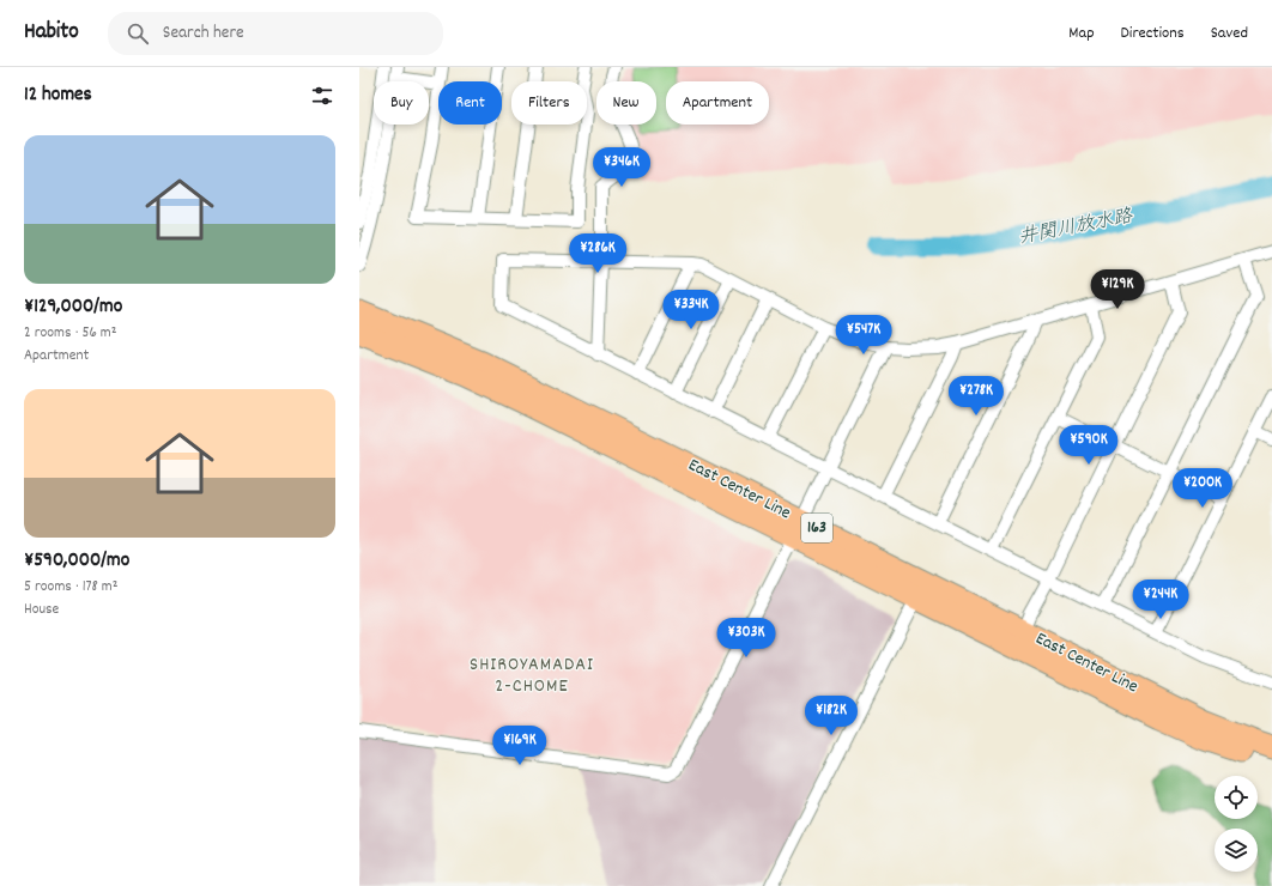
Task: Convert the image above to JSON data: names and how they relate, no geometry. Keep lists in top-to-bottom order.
{
  "streets": {
    "highway": ["East Center Line", "163"]
  },
  "districts": ["SHIROYAMADAI 2-CHOME"],
  "water": ["井関川放水路"],
  "page": {
    "header": "Habito",
    "search": "Search here",
    "nav": ["Map", "Directions", "Saved"],
    "heading": "12 homes",
    "chip": [
      "Buy",
      "Rent",
      "Filters",
      "New",
      "Apartment"
    ],
    "list": [
      {
        "name": "¥129,000/mo",
        "note": "2 rooms · 56 m² · Apartment"
      },
      {
        "name": "¥590,000/mo",
        "note": "5 rooms · 178 m² · House"
      }
    ],
    "price": [
      "¥346K",
      "¥286K",
      "¥129K",
      "¥334K",
      "¥547K",
      "¥278K",
      "¥590K",
      "¥200K",
      "¥244K",
      "¥303K",
      "¥182K",
      "¥169K"
    ]
  }
}
